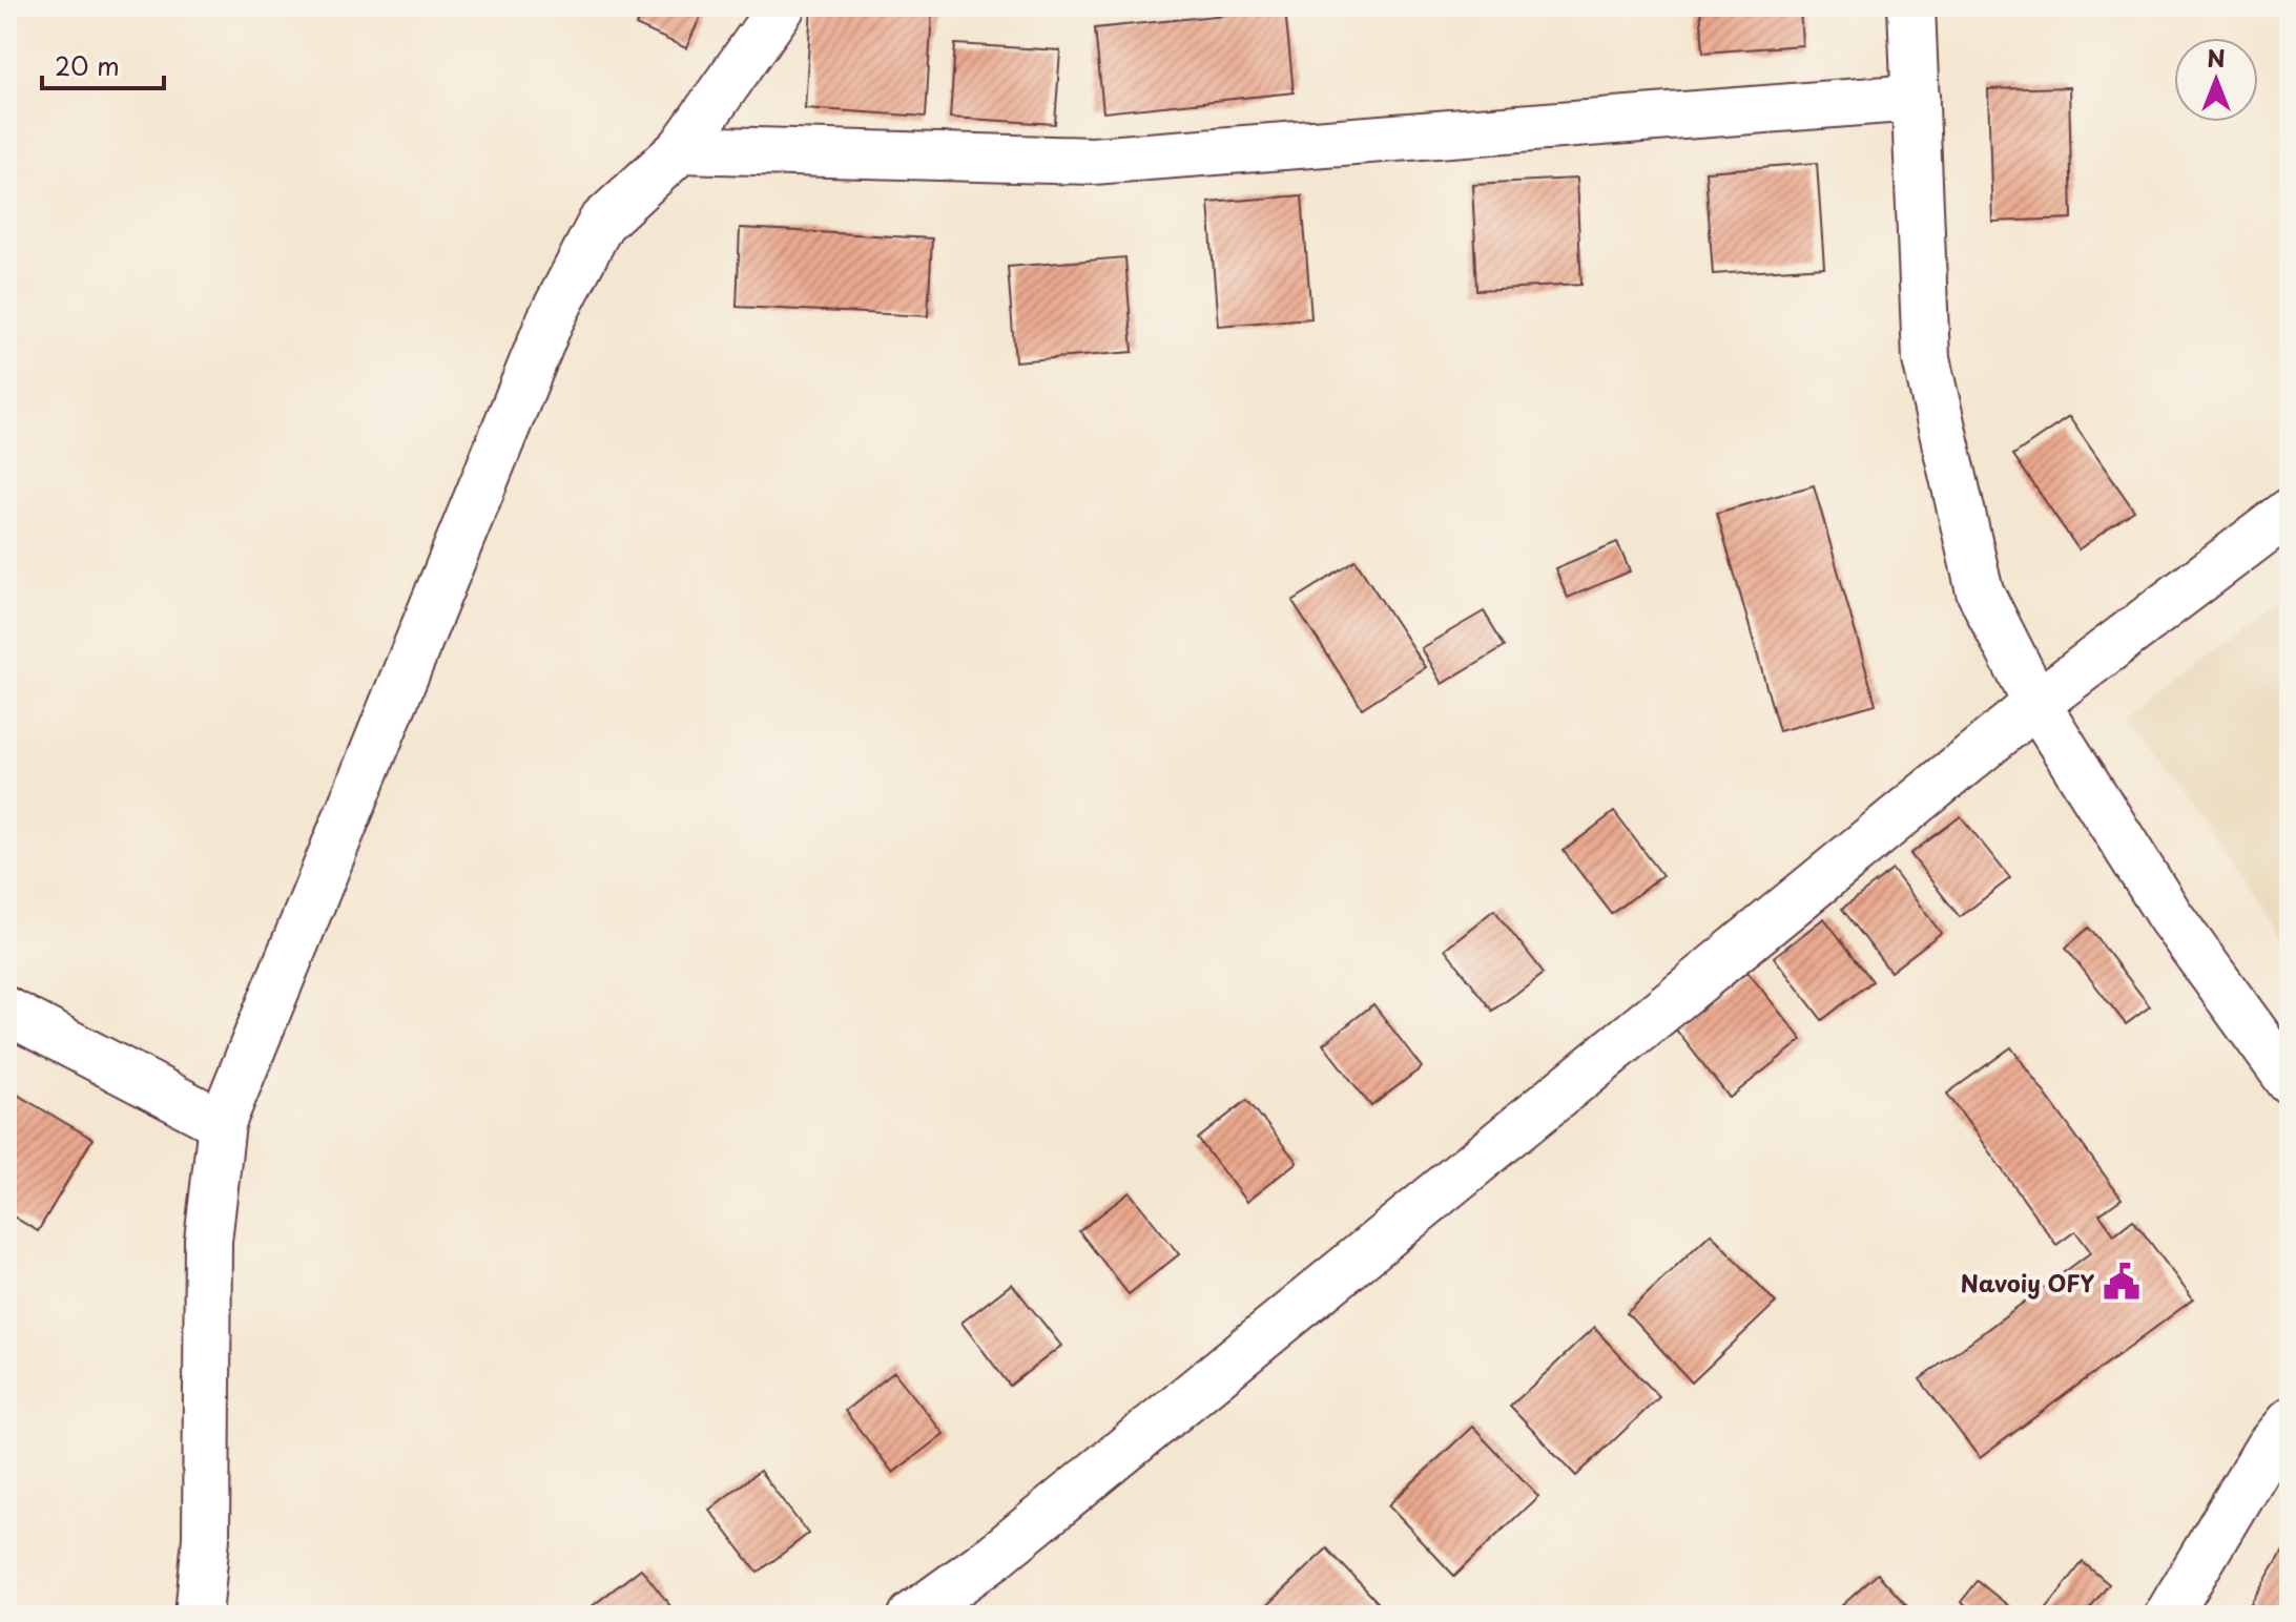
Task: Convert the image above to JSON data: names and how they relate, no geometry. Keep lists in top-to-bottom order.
{
  "places": {
    "public building": ["Navoiy OFY"]
  },
  "scale_bar": "20 m",
  "north": "top"
}
